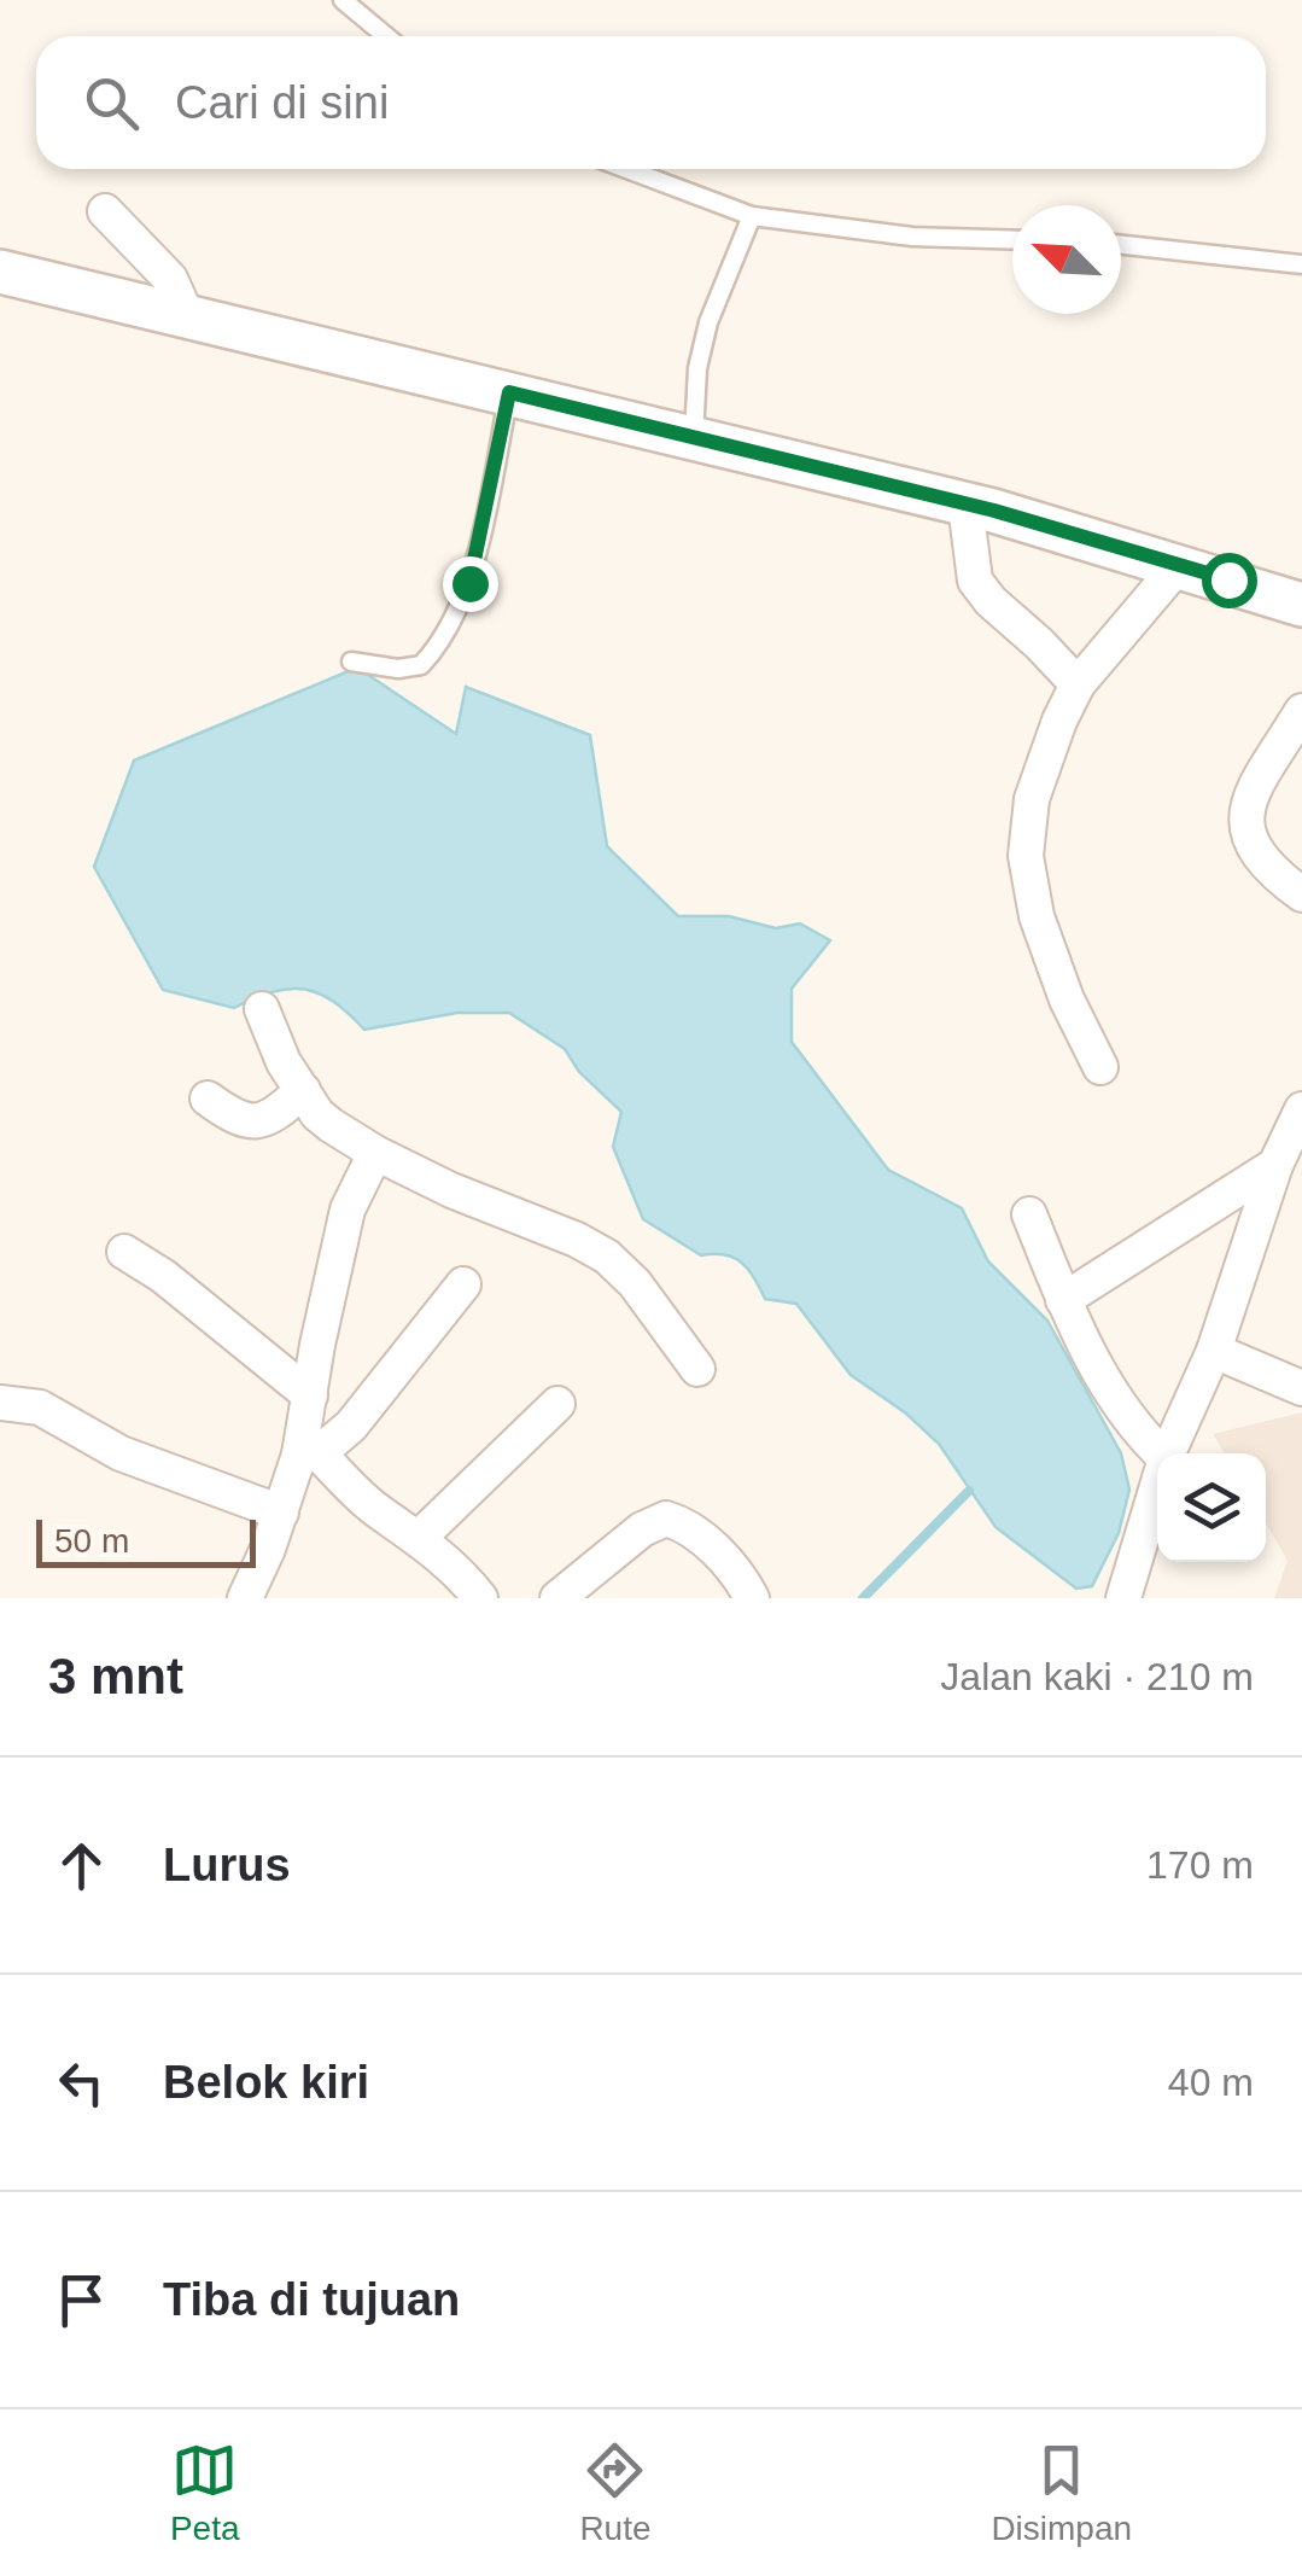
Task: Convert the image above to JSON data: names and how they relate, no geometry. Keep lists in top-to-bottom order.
{
  "scale_bar": "50 m",
  "north": "top left",
  "page": {
    "search": "Cari di sini",
    "scale": "50 m",
    "heading": ["3 mnt", "Jalan kaki · 210 m"],
    "list": [
      ["Lurus", "170 m"],
      ["Belok kiri", "40 m"],
      "Tiba di tujuan"
    ],
    "nav": ["Peta", "Rute", "Disimpan"]
  }
}
